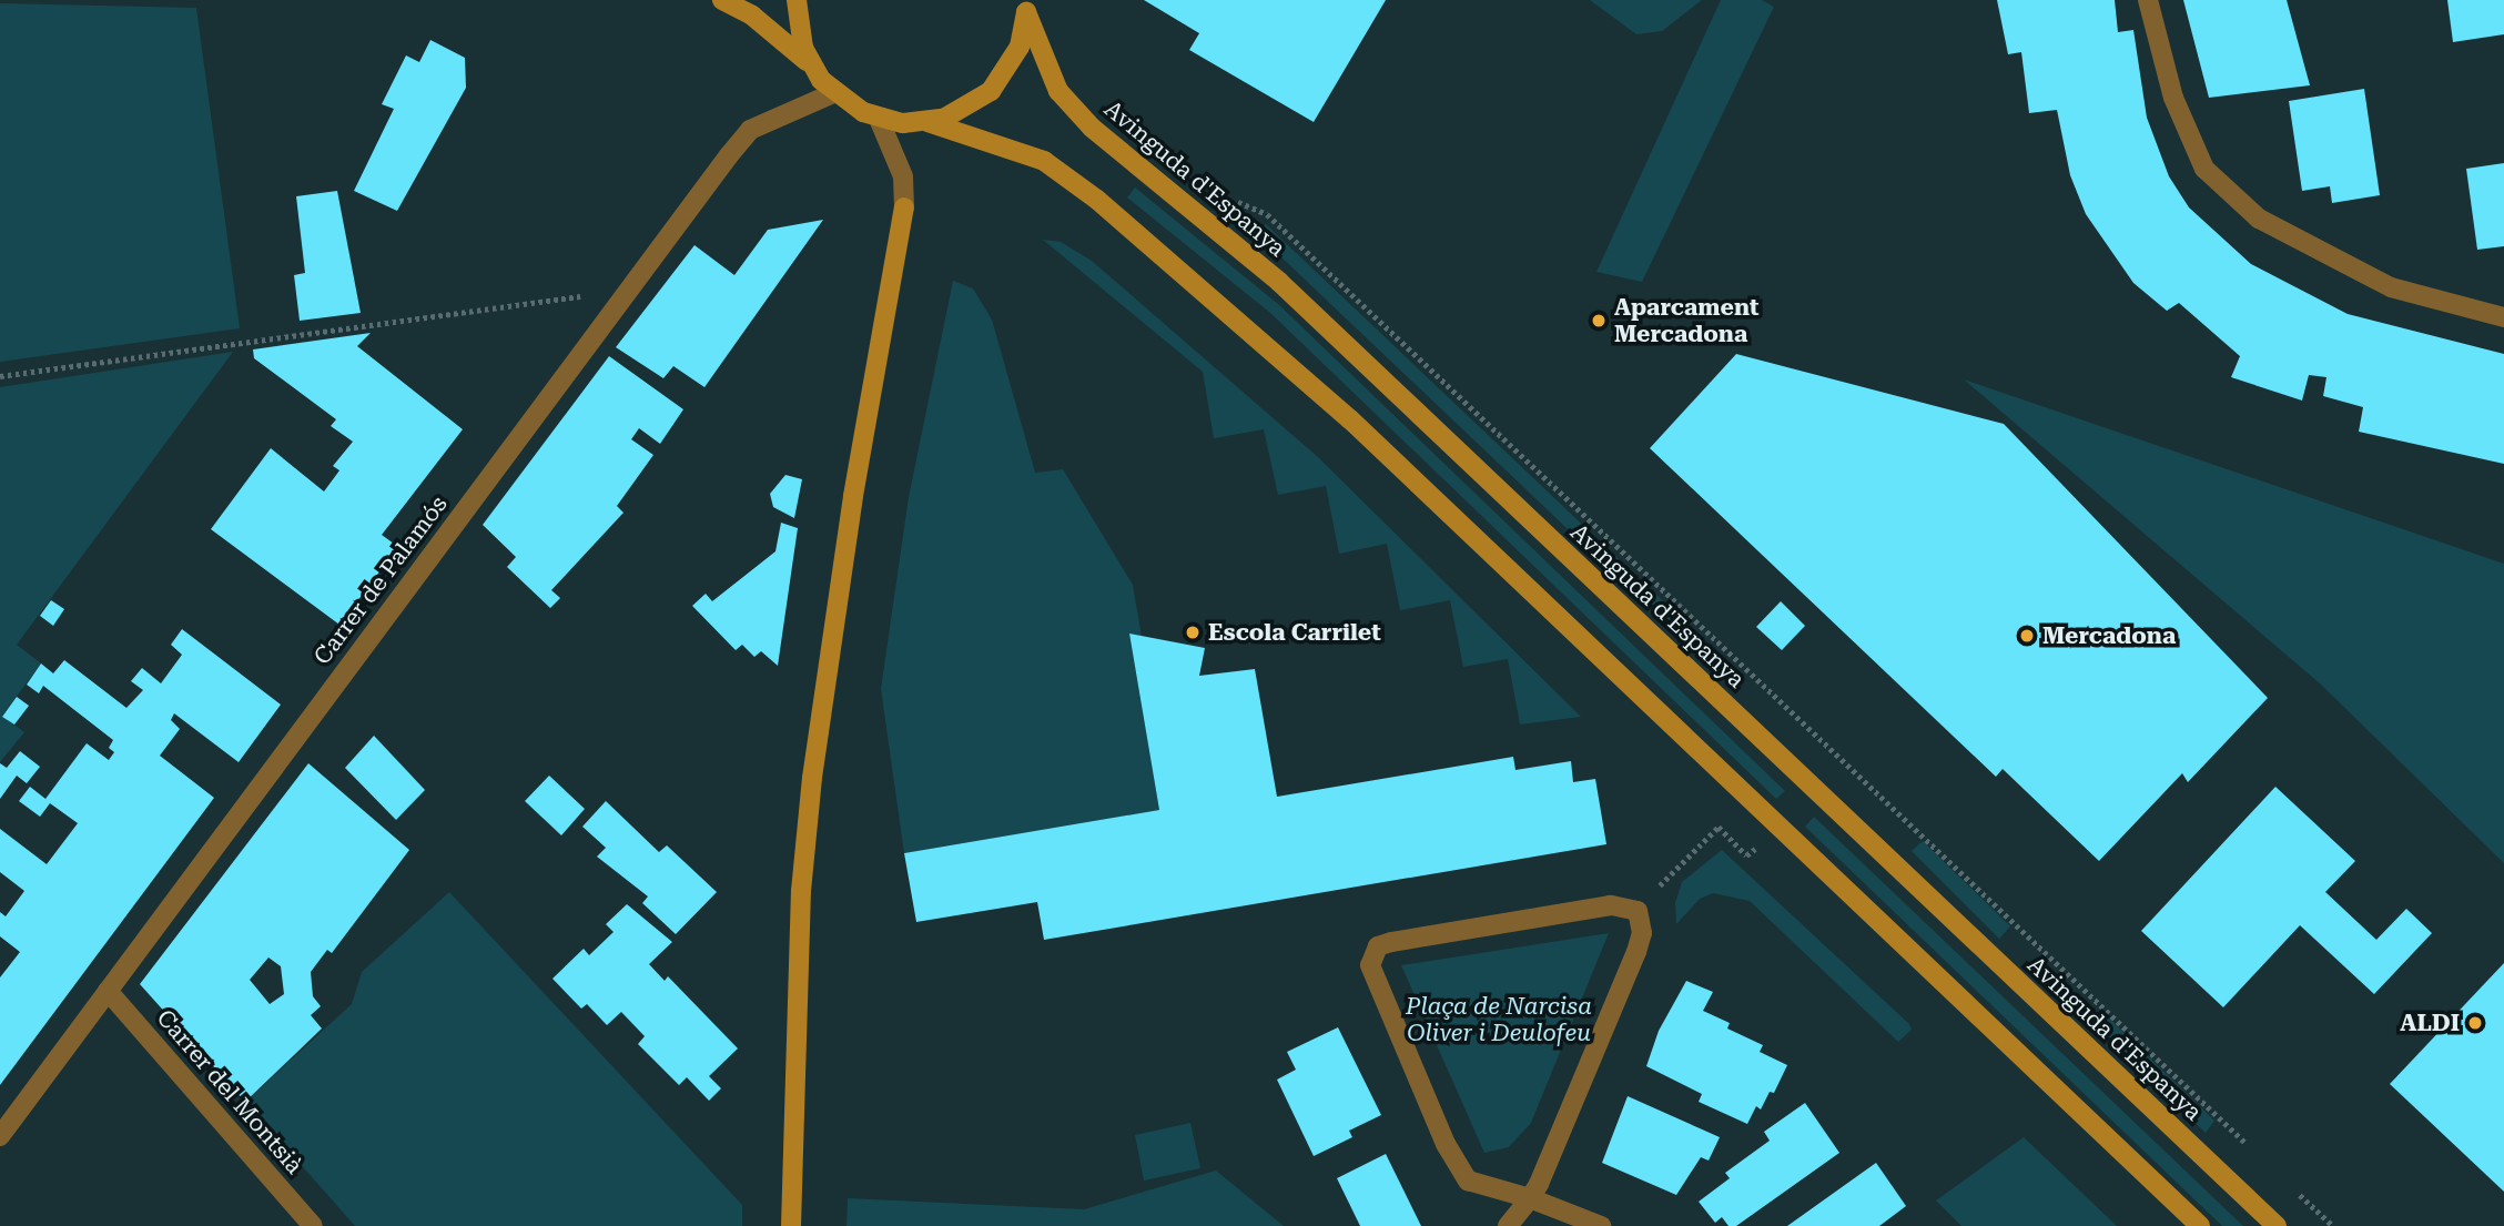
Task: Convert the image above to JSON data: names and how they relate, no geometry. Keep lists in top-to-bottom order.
{
  "streets": {
    "main road": ["Avinguda d'Espanya"],
    "street": ["Carrer de Palamós", "Carrer del Montsià"]
  },
  "crossings": [
    ["Carrer de Palamós", "Carrer del Montsià"]
  ],
  "parks": ["Plaça de Narcisa Oliver i Deulofeu"],
  "places": [
    "Aparcament Mercadona",
    "Escola Carrilet",
    "Mercadona",
    "ALDI"
  ]
}
